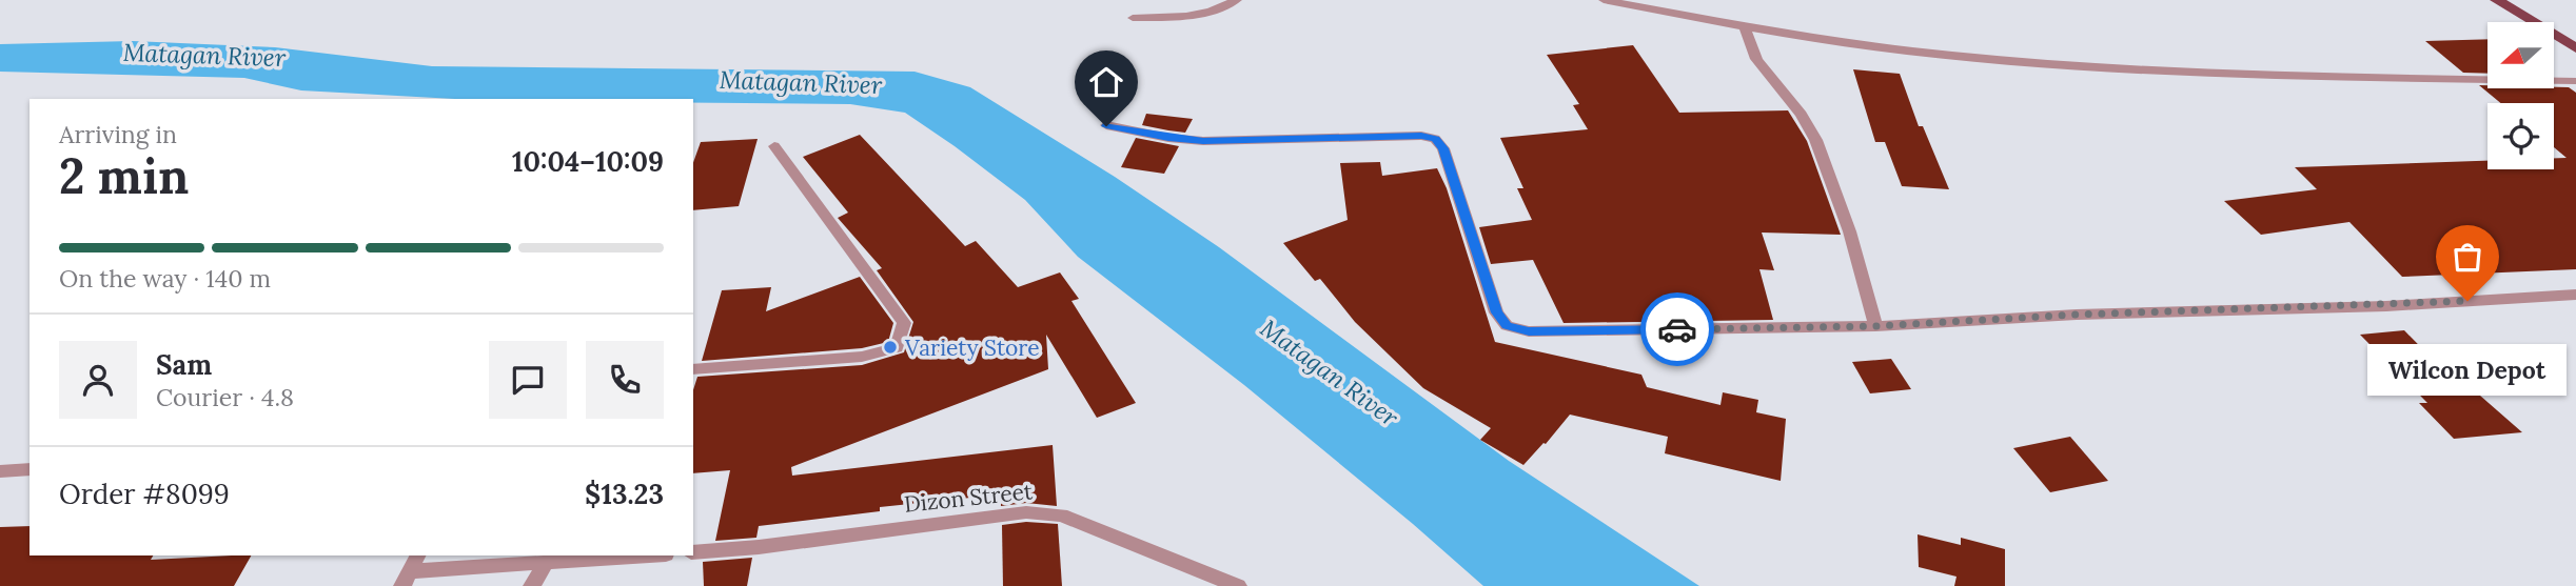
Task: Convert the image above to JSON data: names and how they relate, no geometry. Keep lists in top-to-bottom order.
{
  "streets": {
    "street": ["Dizon Street"]
  },
  "water": ["Matagan River"],
  "places": ["Wilcon Depot", "Variety Store"],
  "north": "left",
  "page": {
    "heading": ["2 min", "Arriving in", "10:04–10:09"],
    "panel": [
      "Sam",
      "Courier · 4.8",
      "Order #8099",
      "$13.23"
    ],
    "bar": "On the way · 140 m",
    "bubble": "Wilcon Depot"
  }
}
